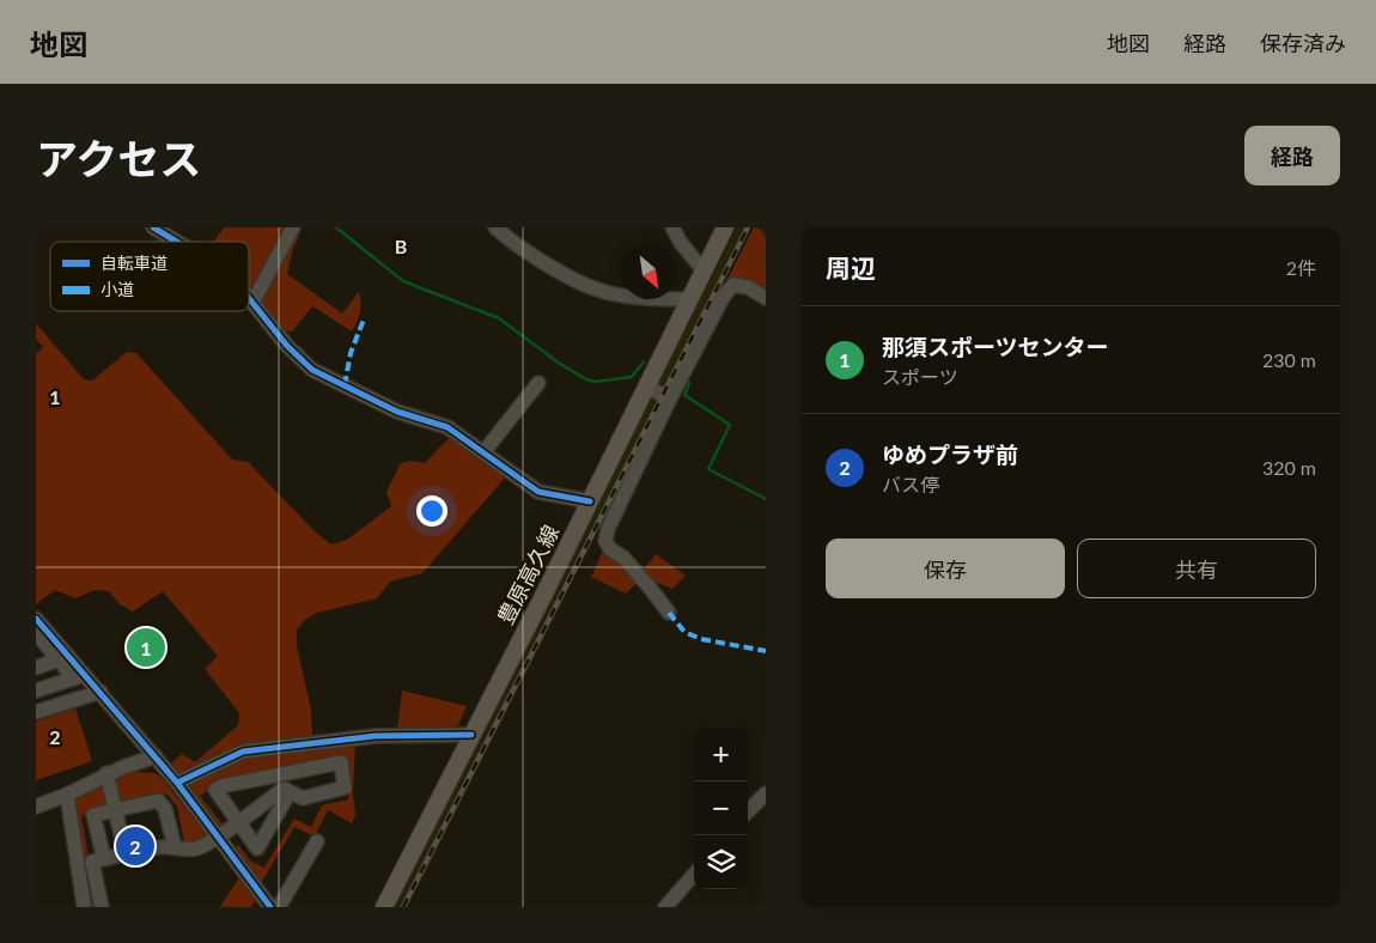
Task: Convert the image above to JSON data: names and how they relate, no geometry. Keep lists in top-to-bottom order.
{
  "streets": {
    "main road": ["豊原高久線"]
  },
  "legend": ["自転車道", "小道"],
  "north": "bottom right",
  "page": {
    "header": "地図",
    "nav": ["地図", "経路", "保存済み"],
    "title": "アクセス",
    "buttons": [
      "経路",
      ["保存", "共有"]
    ],
    "heading": ["周辺", "2件"],
    "list": [
      {
        "mark": "1",
        "name": "那須スポーツセンター",
        "note": "スポーツ",
        "value": "230 m"
      },
      {
        "mark": "2",
        "name": "ゆめプラザ前",
        "note": "バス停",
        "value": "320 m"
      }
    ],
    "pins": ["1", "2"],
    "map_buttons": ["+", "−"]
  },
  "grid": {
    "columns": ["B"],
    "rows": ["1", "2"]
  }
}
